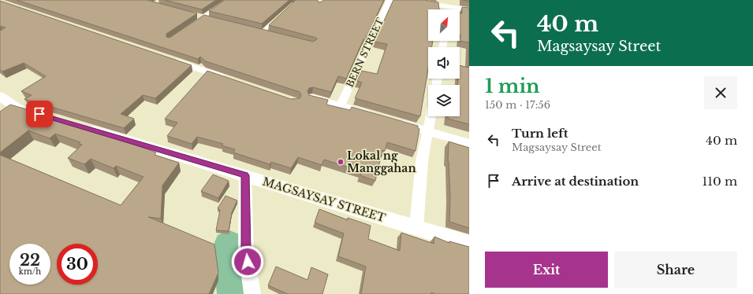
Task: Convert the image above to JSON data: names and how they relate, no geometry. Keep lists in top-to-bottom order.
{
  "streets": {
    "street": ["BERN STREET", "MAGSAYSAY STREET"]
  },
  "places": ["Lokal ng Manggahan"],
  "north": "top right",
  "page": {
    "turn": ["40 m", "Magsaysay Street"],
    "heading": ["1 min", "150 m · 17:56"],
    "list": [
      {
        "name": "Turn left",
        "note": "Magsaysay Street",
        "value": "40 m"
      },
      {
        "name": "Arrive at destination",
        "value": "110 m"
      }
    ],
    "speed": "22 km/h",
    "limit": "30",
    "buttons": ["Exit", "Share"]
  }
}
